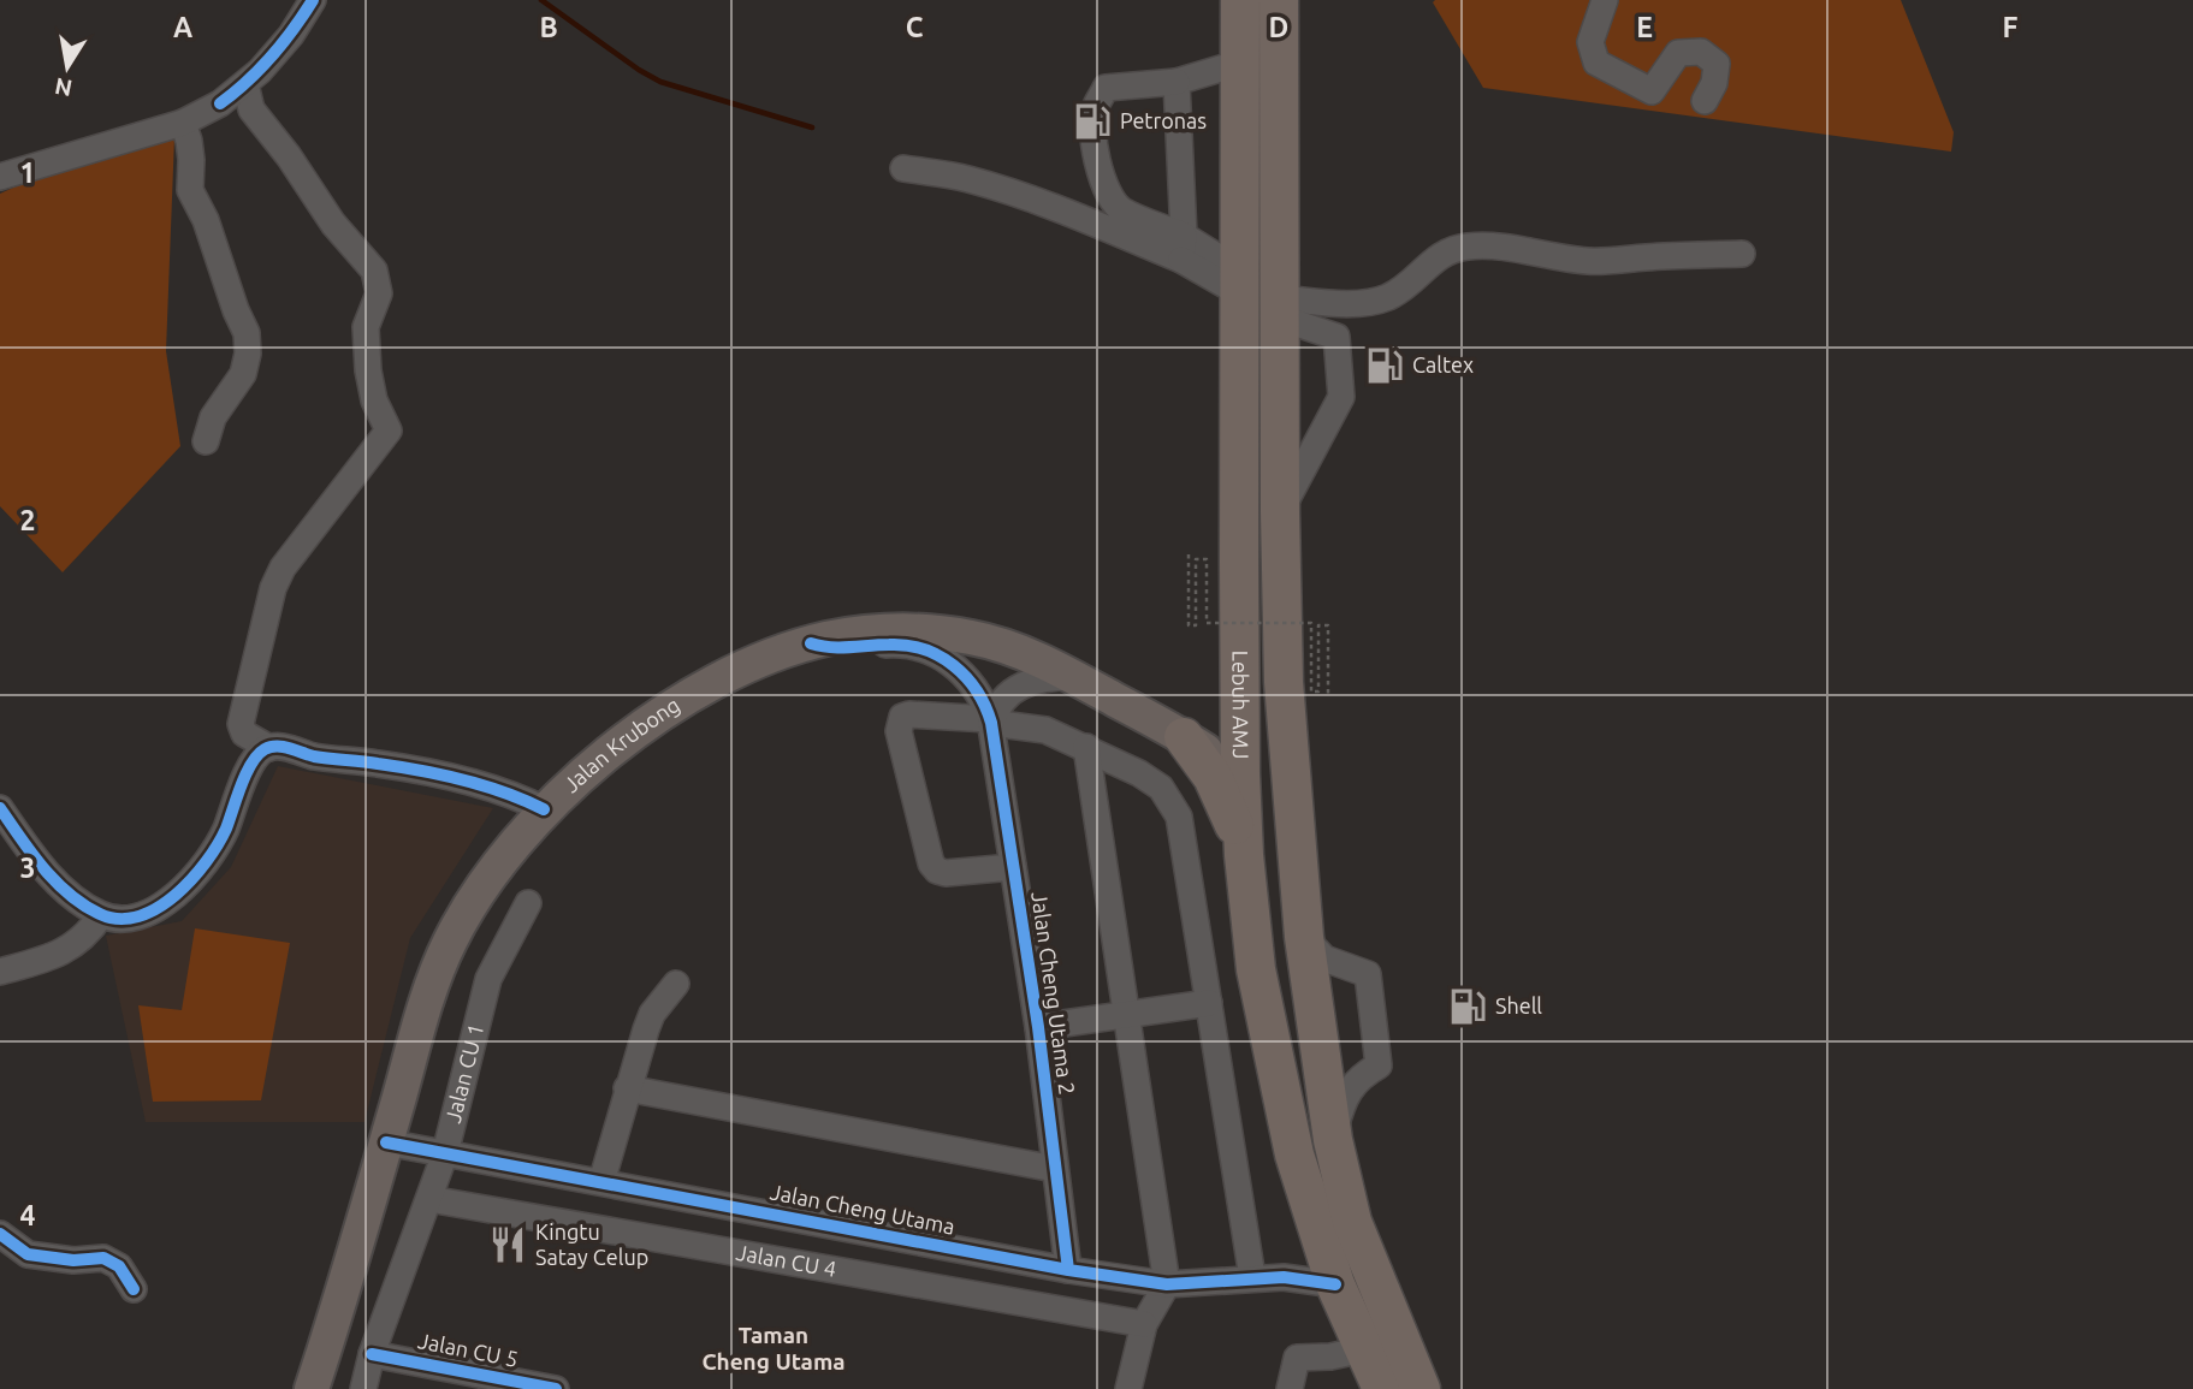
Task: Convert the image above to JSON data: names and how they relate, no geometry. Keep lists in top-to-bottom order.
{
  "streets": {
    "highway": ["Lebuh AMJ"],
    "main road": ["Jalan Krubong"],
    "street": [
      "Jalan Cheng Utama 2",
      "Jalan CU 1",
      "Jalan Cheng Utama",
      "Jalan CU 4",
      "Jalan CU 5"
    ]
  },
  "crossings": [
    ["Lebuh AMJ", "Jalan Krubong"],
    ["Lebuh AMJ", "Jalan Cheng Utama"],
    ["Jalan Krubong", "Jalan Cheng Utama 2"],
    ["Jalan Krubong", "Jalan Cheng Utama"],
    ["Jalan Cheng Utama 2", "Jalan Cheng Utama"],
    ["Jalan CU 1", "Jalan Cheng Utama"],
    ["Jalan CU 1", "Jalan CU 4"],
    ["Jalan CU 1", "Jalan CU 5"]
  ],
  "districts": ["Taman Cheng Utama"],
  "places": {
    "fuel station": ["Petronas", "Caltex", "Shell"],
    "restaurant": ["Kingtu Satay Celup"]
  },
  "north": "bottom",
  "grid": {
    "columns": [
      "A",
      "B",
      "C",
      "D",
      "E",
      "F"
    ],
    "rows": [
      "1",
      "2",
      "3",
      "4"
    ]
  }
}
